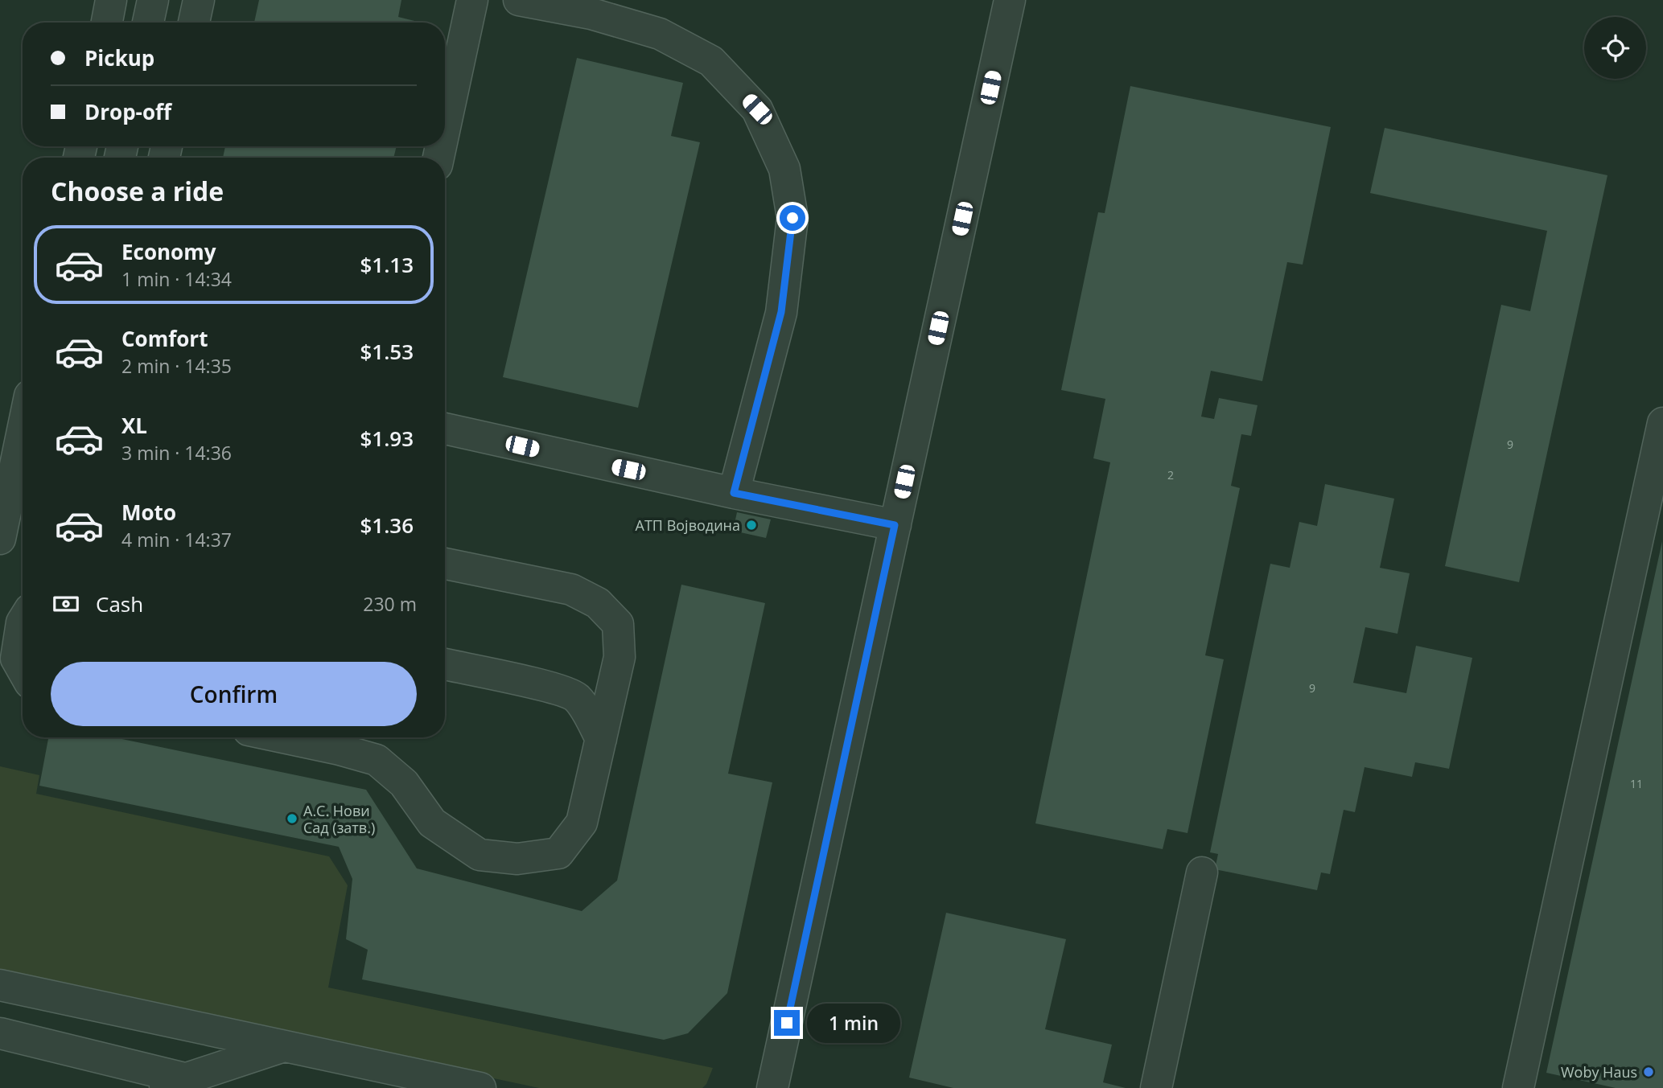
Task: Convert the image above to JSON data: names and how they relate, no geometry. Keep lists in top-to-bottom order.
{
  "places": ["АТП Војводина", "А.С. Нови Сад (затв.)", "Woby Haus"],
  "house_numbers": [
    "9",
    "2",
    "9",
    "11"
  ],
  "page": {
    "banner": ["Pickup", "Drop-off"],
    "heading": "Choose a ride",
    "list": [
      {
        "name": "Economy",
        "note": "1 min · 14:34",
        "value": "$1.13"
      },
      {
        "name": "Comfort",
        "note": "2 min · 14:35",
        "value": "$1.53"
      },
      {
        "name": "XL",
        "note": "3 min · 14:36",
        "value": "$1.93"
      },
      {
        "name": "Moto",
        "note": "4 min · 14:37",
        "value": "$1.36"
      }
    ],
    "pay": ["Cash", "230 m"],
    "buttons": "Confirm",
    "bubble": "1 min"
  }
}
